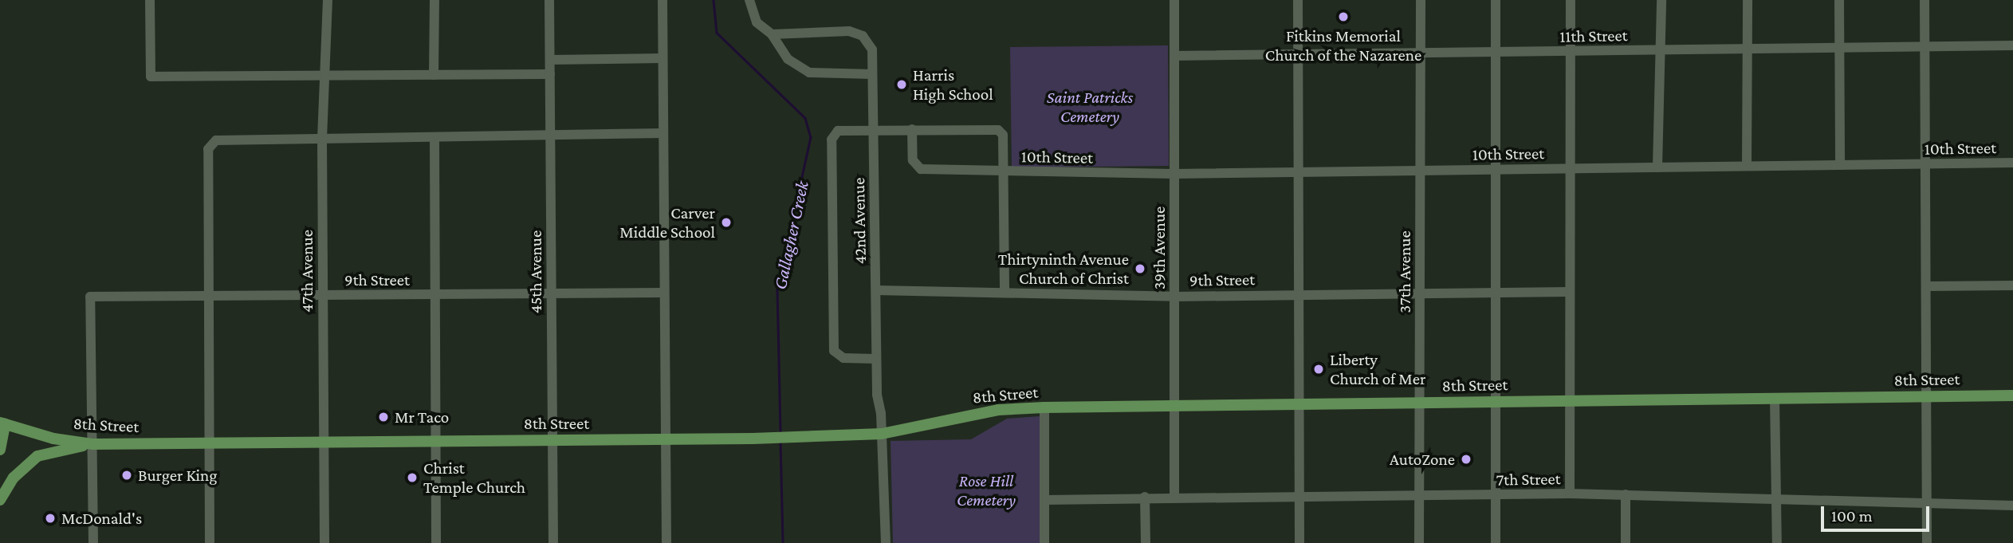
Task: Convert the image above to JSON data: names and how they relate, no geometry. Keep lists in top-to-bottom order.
{
  "streets": {
    "main road": ["8th Street"],
    "street": [
      "11th Street",
      "10th Street",
      "42nd Avenue",
      "39th Avenue",
      "47th Avenue",
      "45th Avenue",
      "37th Avenue",
      "9th Street",
      "7th Street"
    ]
  },
  "crossings": [
    ["11th Street", "39th Avenue"],
    ["11th Street", "37th Avenue"],
    ["10th Street", "39th Avenue"],
    ["10th Street", "37th Avenue"],
    ["42nd Avenue", "9th Street"],
    ["42nd Avenue", "8th Street"],
    ["39th Avenue", "9th Street"],
    ["39th Avenue", "8th Street"],
    ["39th Avenue", "7th Street"],
    ["47th Avenue", "9th Street"],
    ["47th Avenue", "8th Street"],
    ["45th Avenue", "9th Street"],
    ["45th Avenue", "8th Street"],
    ["37th Avenue", "9th Street"],
    ["37th Avenue", "8th Street"],
    ["37th Avenue", "7th Street"],
    ["9th Street", "8th Street"]
  ],
  "water": ["Gallagher Creek"],
  "parks": ["Saint Patricks Cemetery", "Rose Hill Cemetery"],
  "places": [
    "Fitkins Memorial Church of the Nazarene",
    "Harris High School",
    "Carver Middle School",
    "Thirtyninth Avenue Church of Christ",
    "Liberty Church of Mer",
    "Mr Taco",
    "AutoZone",
    "Burger King",
    "Christ Temple Church",
    "McDonald's"
  ],
  "scale_bar": "100 m"
}
